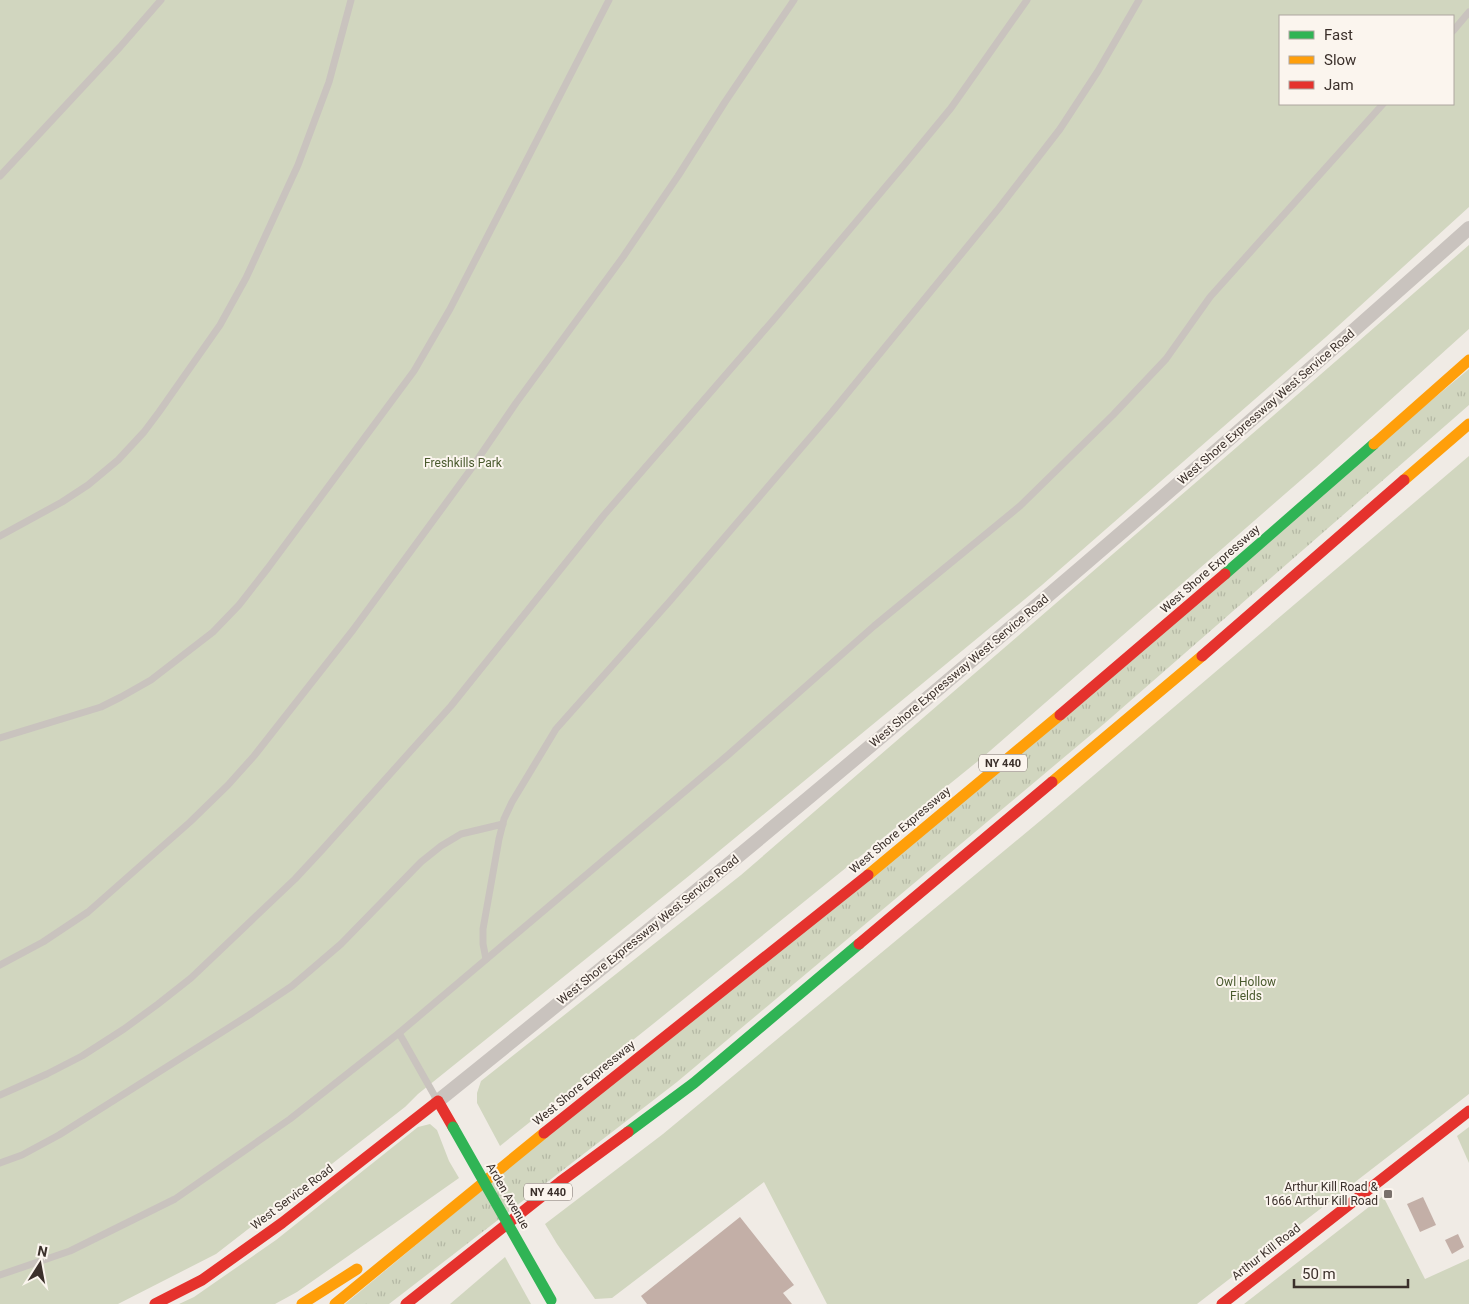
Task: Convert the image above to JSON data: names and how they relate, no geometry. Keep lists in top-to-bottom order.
{
  "streets": {
    "main road": [
      "West Shore Expressway",
      "NY 440",
      "Arden Avenue",
      "West Service Road",
      "Arthur Kill Road"
    ],
    "street": ["West Shore Expressway West Service Road"]
  },
  "crossings": [
    ["West Shore Expressway West Service Road", "Arden Avenue"],
    ["West Shore Expressway West Service Road", "West Service Road"],
    ["Arden Avenue", "West Service Road"]
  ],
  "parks": ["Freshkills Park", "Owl Hollow Fields"],
  "places": {
    "transit": ["Arthur Kill Road & 1666 Arthur Kill Road"]
  },
  "legend": ["Fast", "Slow", "Jam"],
  "scale_bar": "50 m",
  "north": "top"
}
